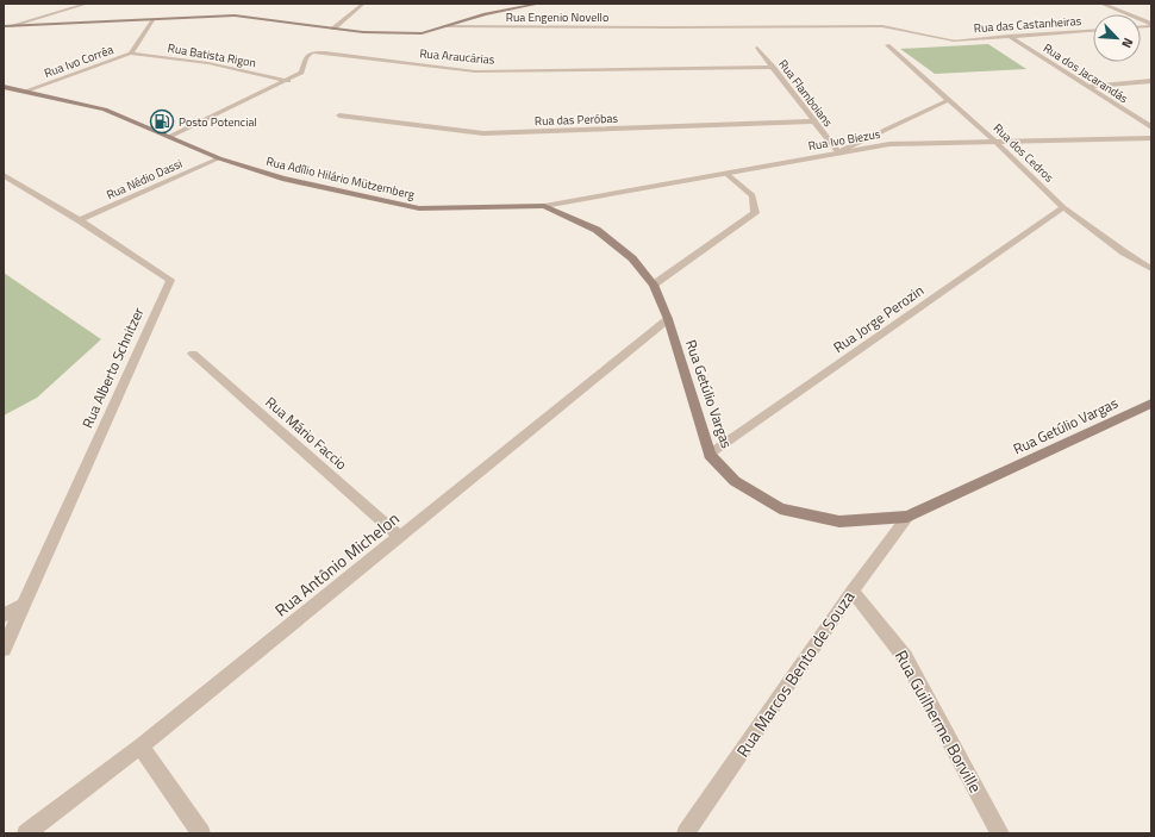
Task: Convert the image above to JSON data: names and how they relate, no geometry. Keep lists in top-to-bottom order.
{
  "streets": {
    "main road": ["Rua Adílio Hilário Mützemberg", "Rua Getúlio Vargas"],
    "street": [
      "Rua Engenio Novello",
      "Rua das Castanheiras",
      "Rua Batista Rigon",
      "Rua Araucárias",
      "Rua Ivo Corrêa",
      "Rua dos Jacarandás",
      "Rua Flamboians",
      "Rua das Peróbas",
      "Rua Ivo Biezus",
      "Rua dos Cedros",
      "Rua Nédio Dassi",
      "Rua Jorge Perozin",
      "Rua Alberto Schnitzer",
      "Rua Mário Faccio",
      "Rua Antônio Michelon",
      "Rua Marcos Bento de Souza",
      "Rua Guilherme Borville"
    ]
  },
  "crossings": [
    ["Rua das Castanheiras", "Rua dos Jacarandás"],
    ["Rua Batista Rigon", "Rua Araucárias"],
    ["Rua Batista Rigon", "Rua Ivo Corrêa"],
    ["Rua Araucárias", "Rua Flamboians"],
    ["Rua Araucárias", "Rua Adílio Hilário Mützemberg"],
    ["Rua Ivo Corrêa", "Rua Adílio Hilário Mützemberg"],
    ["Rua Flamboians", "Rua das Peróbas"],
    ["Rua Flamboians", "Rua Ivo Biezus"],
    ["Rua Ivo Biezus", "Rua dos Cedros"],
    ["Rua Ivo Biezus", "Rua Adílio Hilário Mützemberg"],
    ["Rua Ivo Biezus", "Rua Getúlio Vargas"],
    ["Rua dos Cedros", "Rua Jorge Perozin"],
    ["Rua Adílio Hilário Mützemberg", "Rua Nédio Dassi"],
    ["Rua Adílio Hilário Mützemberg", "Rua Getúlio Vargas"],
    ["Rua Nédio Dassi", "Rua Alberto Schnitzer"],
    ["Rua Jorge Perozin", "Rua Getúlio Vargas"],
    ["Rua Getúlio Vargas", "Rua Antônio Michelon"],
    ["Rua Getúlio Vargas", "Rua Marcos Bento de Souza"],
    ["Rua Mário Faccio", "Rua Antônio Michelon"],
    ["Rua Marcos Bento de Souza", "Rua Guilherme Borville"]
  ],
  "places": {
    "fuel station": ["Posto Potencial"]
  },
  "north": "bottom right"
}
